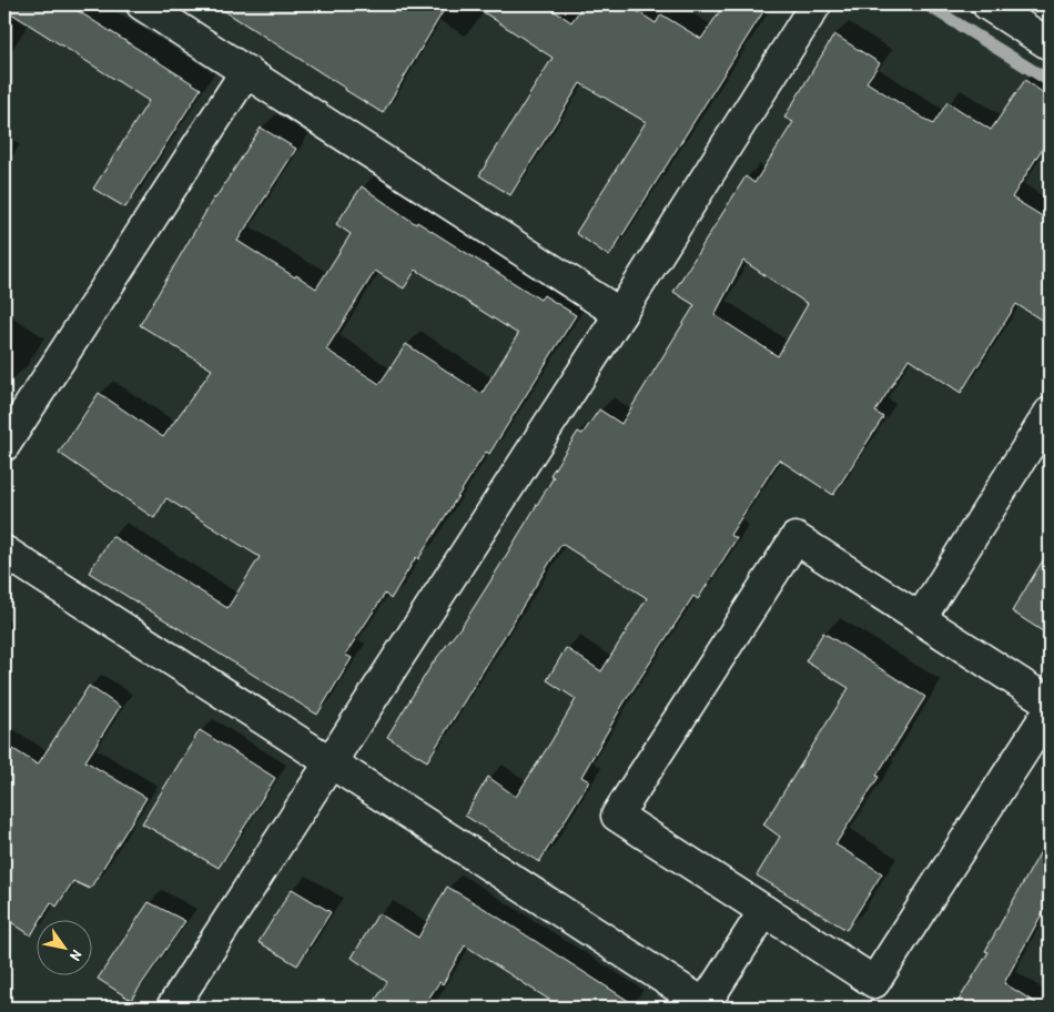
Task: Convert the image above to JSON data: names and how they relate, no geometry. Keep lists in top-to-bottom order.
{
  "north": "bottom right"
}
